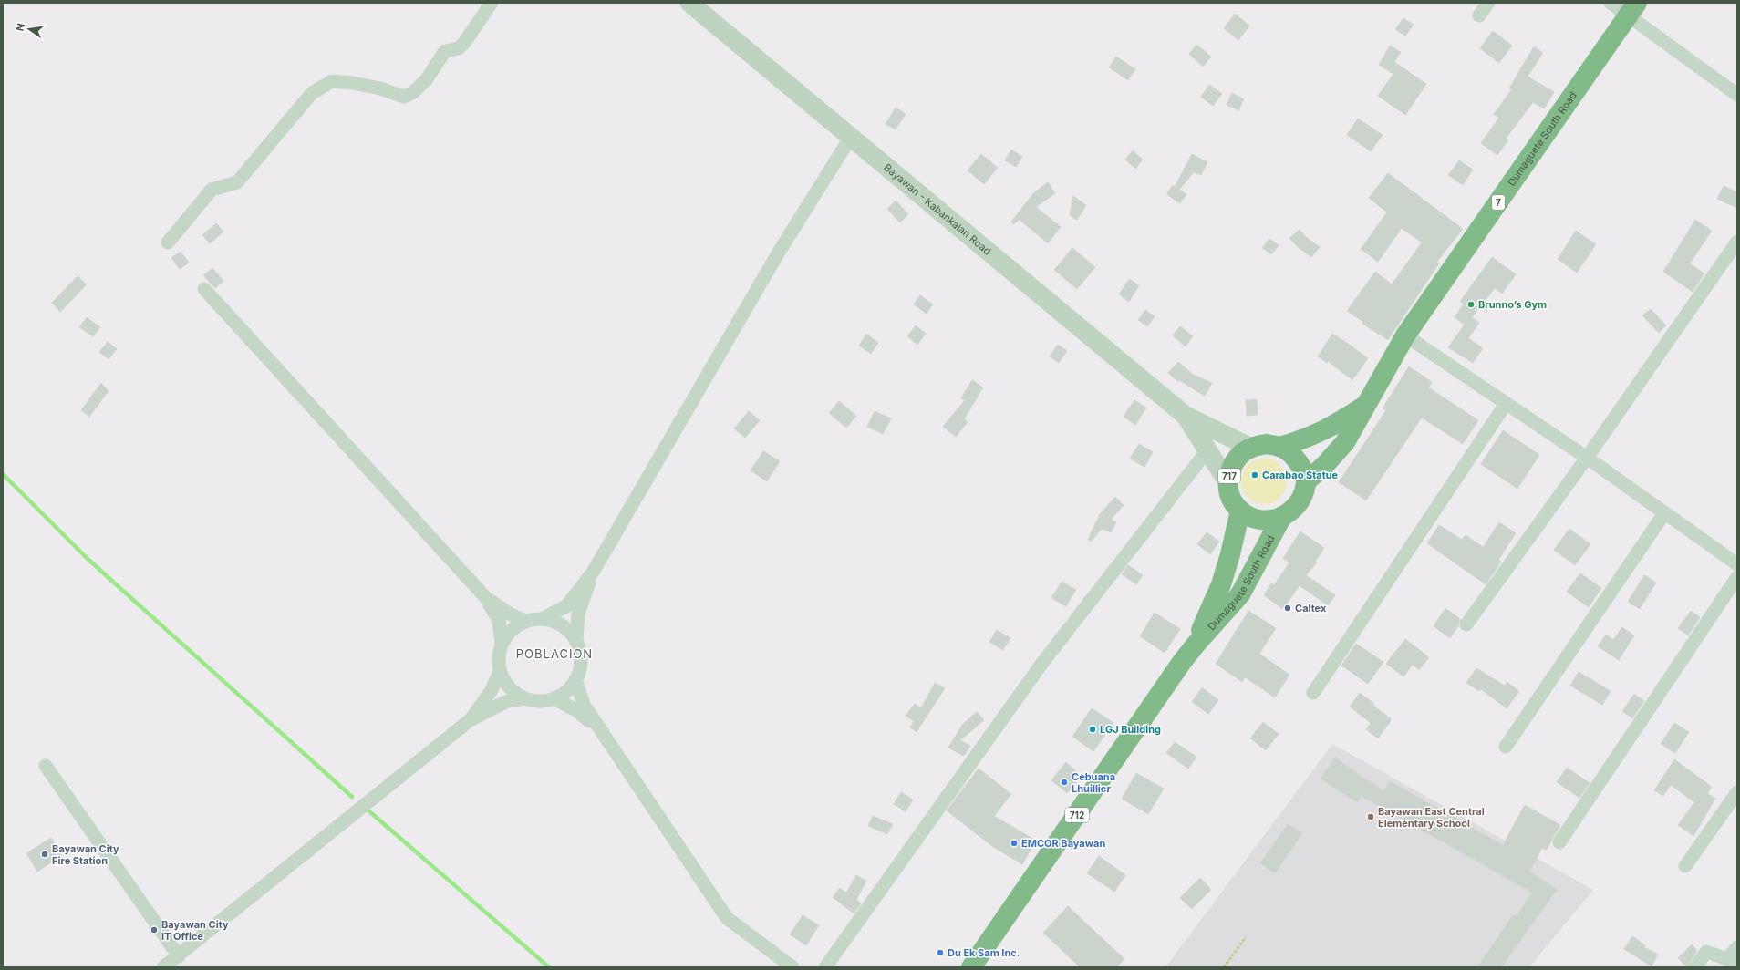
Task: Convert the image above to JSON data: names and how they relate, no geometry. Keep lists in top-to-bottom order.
{
  "streets": {
    "highway": [
      "Dumaguete South Road",
      "7",
      "717",
      "712"
    ],
    "main road": ["Bayawan - Kabankalan Road"]
  },
  "crossings": [
    ["Dumaguete South Road", "Bayawan - Kabankalan Road"],
    ["Dumaguete South Road", "717"],
    ["Bayawan - Kabankalan Road", "717"]
  ],
  "districts": ["POBLACION"],
  "places": [
    "Brunno’s Gym",
    "Carabao Statue",
    "Caltex",
    "LGJ Building",
    "Cebuana Lhuillier",
    "Bayawan East Central Elementary School",
    "EMCOR Bayawan",
    "Bayawan City Fire Station",
    "Bayawan City IT Office",
    "Du Ek Sam Inc."
  ],
  "north": "left"
}
